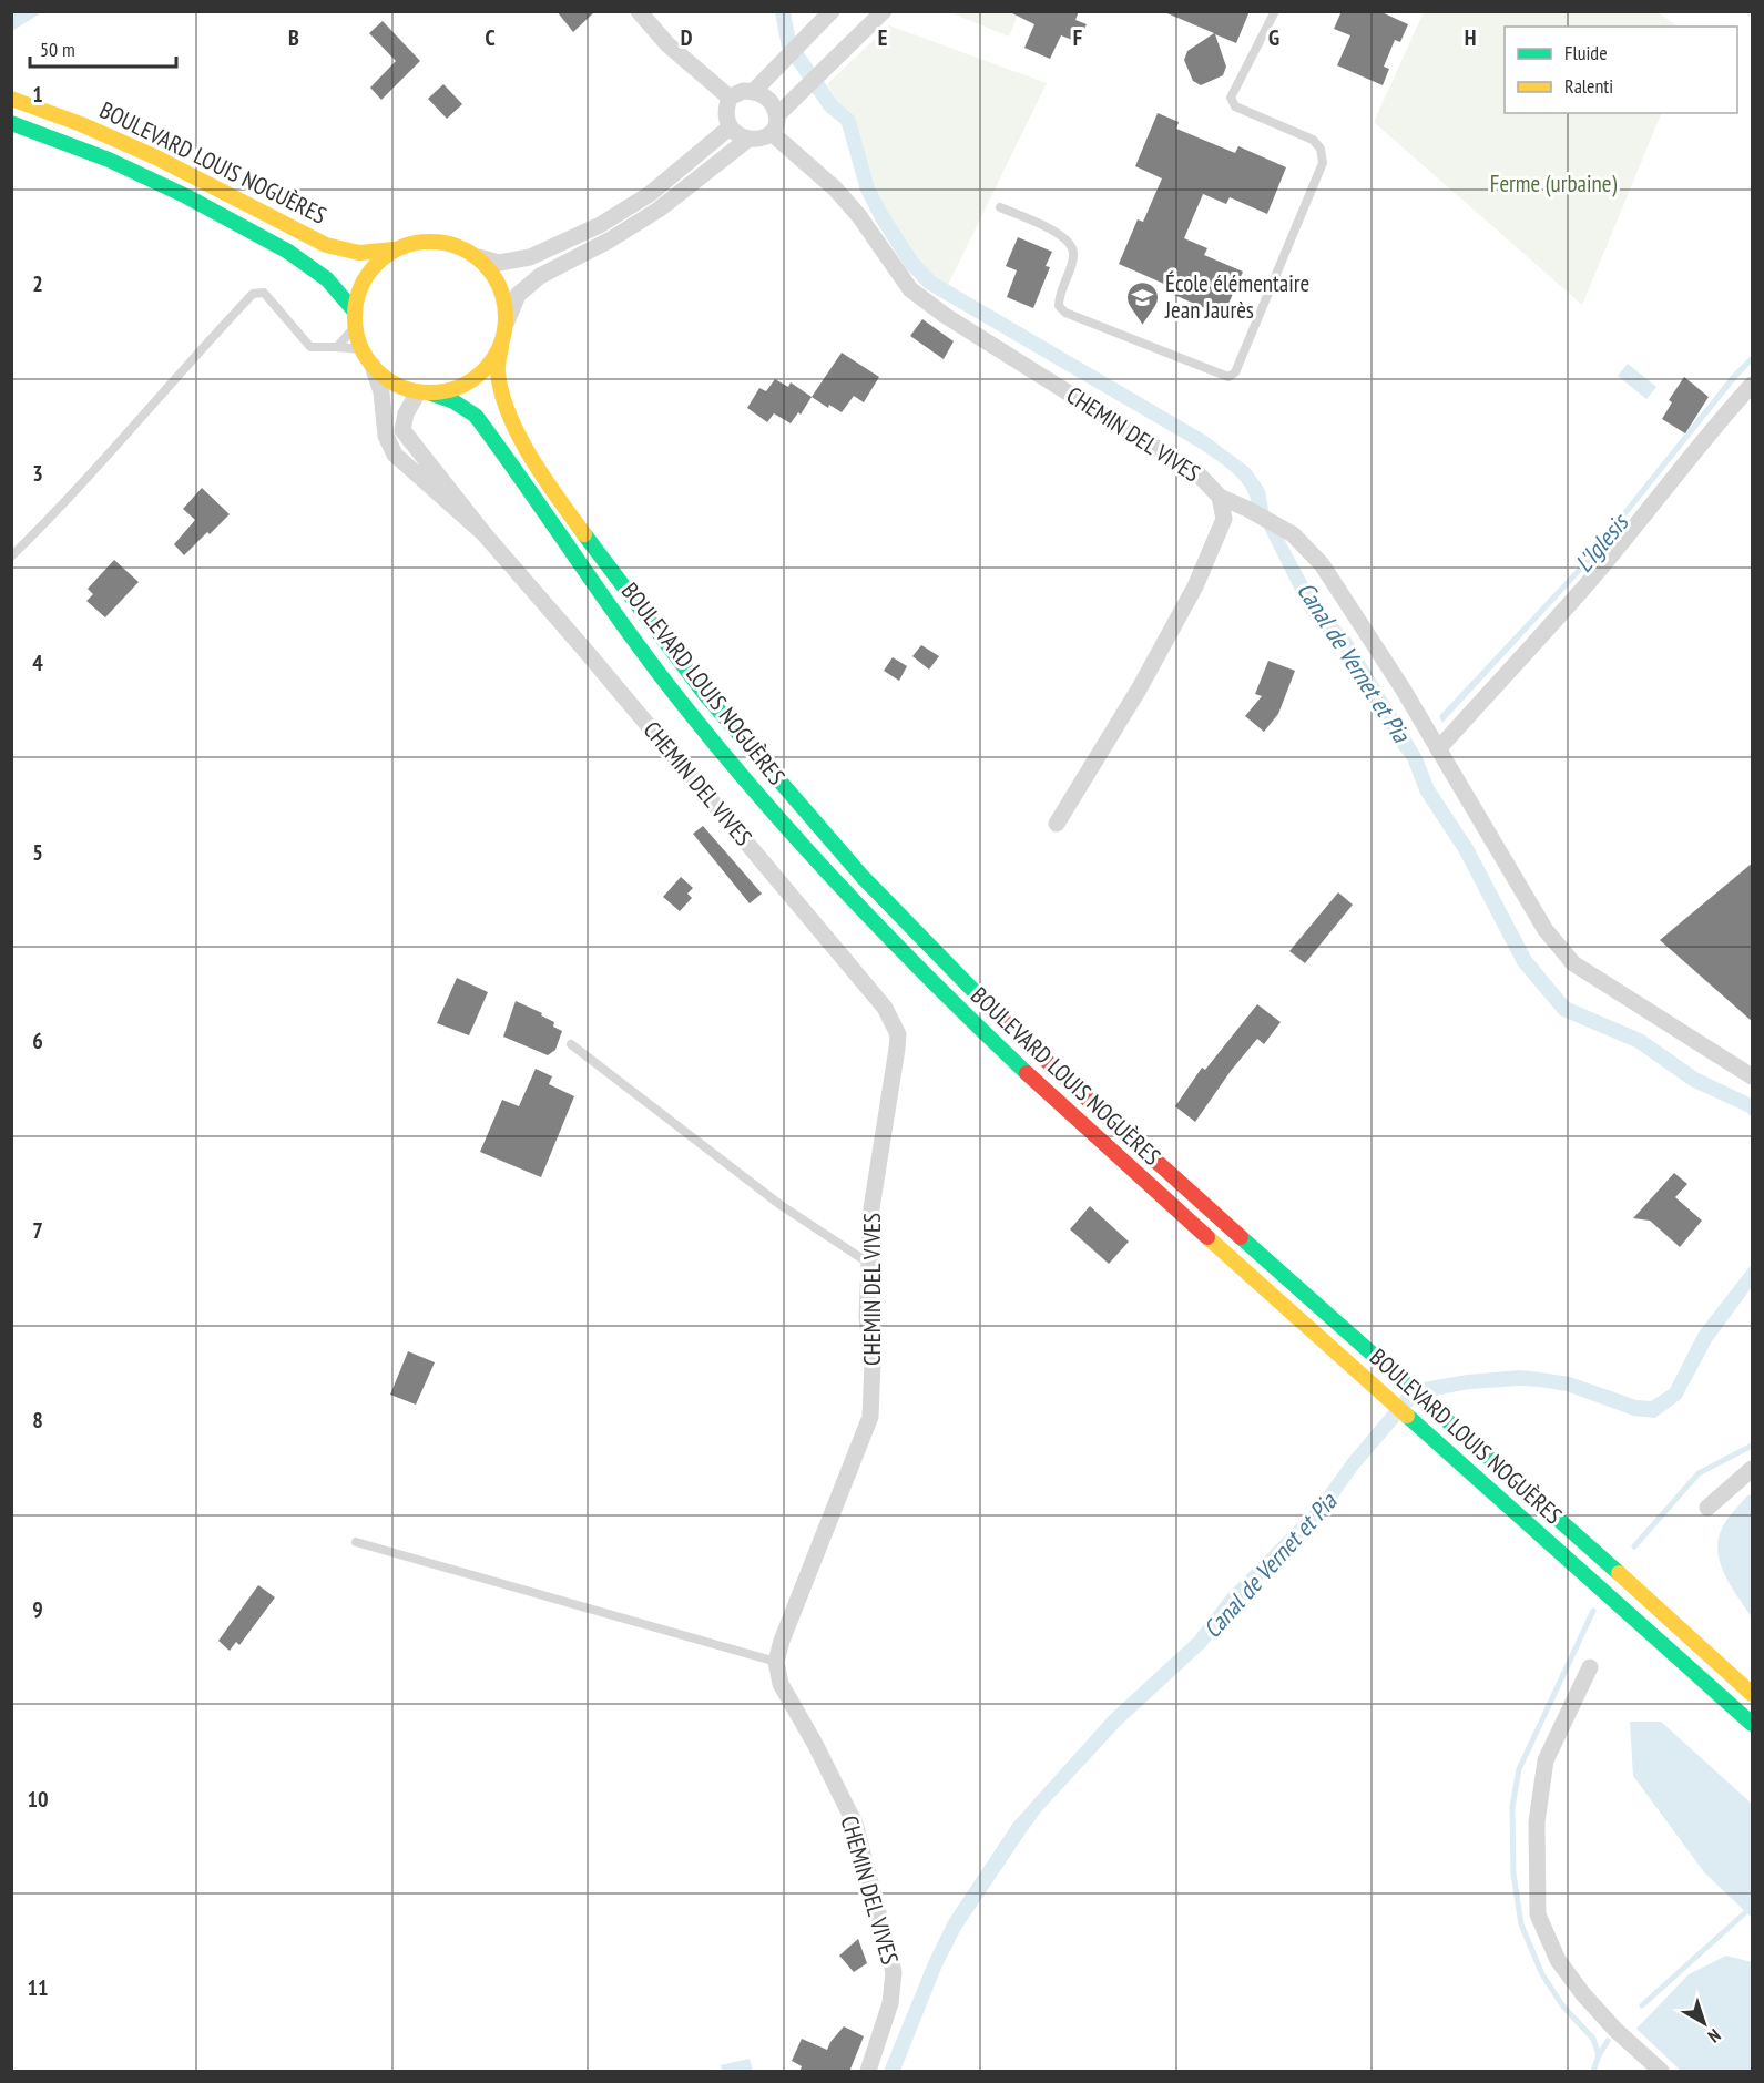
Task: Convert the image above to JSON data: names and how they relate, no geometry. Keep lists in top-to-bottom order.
{
  "streets": {
    "main road": ["BOULEVARD LOUIS NOGUÈRES"],
    "street": ["CHEMIN DEL VIVES"]
  },
  "crossings": [
    ["BOULEVARD LOUIS NOGUÈRES", "CHEMIN DEL VIVES"]
  ],
  "water": ["L'Iglesis", "Canal de Vernet et Pia"],
  "parks": ["Ferme (urbaine)"],
  "places": {
    "school or university": ["École élémentaire Jean Jaurès"]
  },
  "legend": ["Fluide", "Ralenti"],
  "scale_bar": "50 m",
  "north": "bottom right",
  "grid": {
    "columns": [
      "B",
      "C",
      "D",
      "E",
      "F",
      "G",
      "H"
    ],
    "rows": [
      "1",
      "2",
      "3",
      "4",
      "5",
      "6",
      "7",
      "8",
      "9",
      "10",
      "11"
    ]
  }
}
